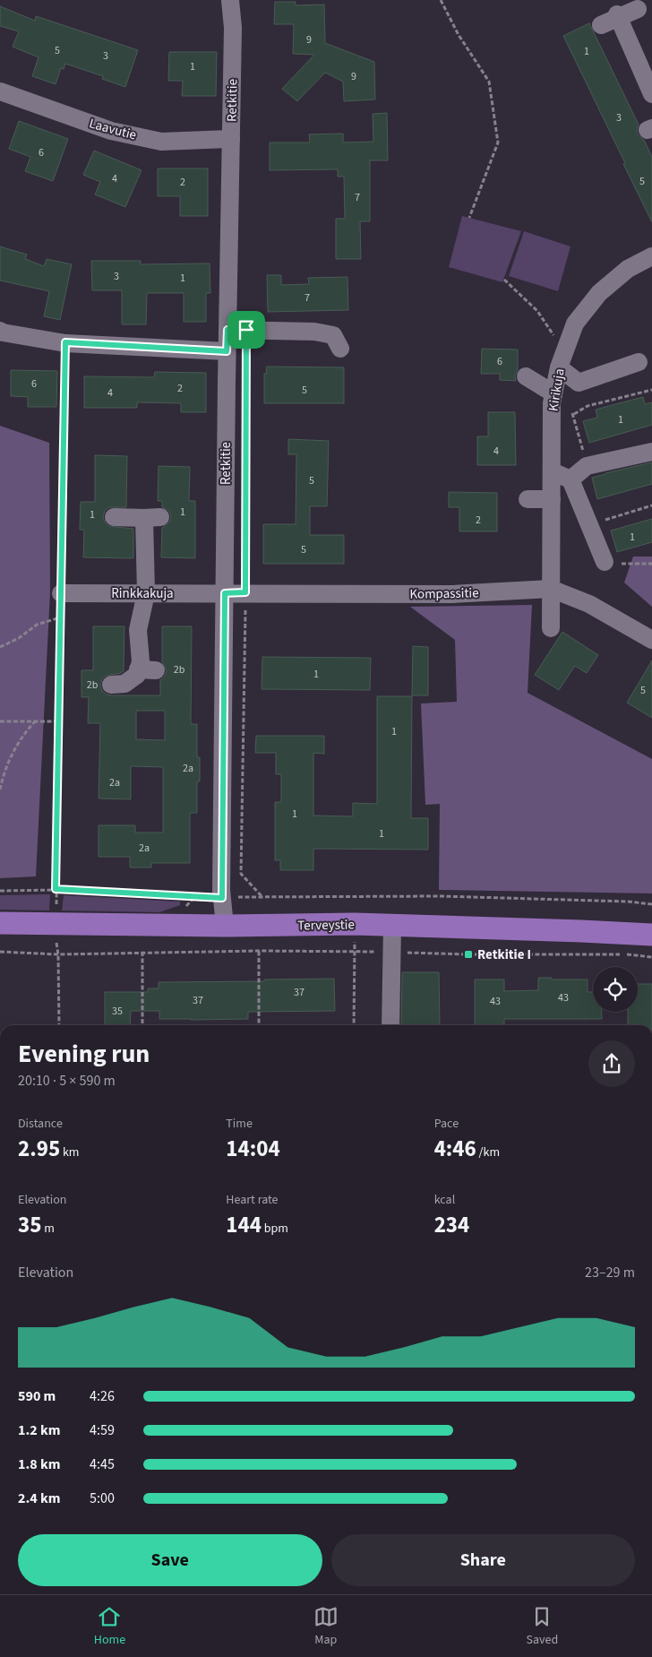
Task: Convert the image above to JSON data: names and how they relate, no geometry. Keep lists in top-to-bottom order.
{
  "streets": {
    "main road": ["Terveystie"],
    "street": [
      "Retkitie",
      "Laavutie",
      "Kirikuja",
      "Rinkkakuja",
      "Kompassitie"
    ]
  },
  "crossings": [
    ["Retkitie", "Laavutie"],
    ["Retkitie", "Rinkkakuja"],
    ["Retkitie", "Kompassitie"],
    ["Retkitie", "Terveystie"],
    ["Kirikuja", "Kompassitie"],
    ["Rinkkakuja", "Kompassitie"]
  ],
  "places": {
    "transit": ["Retkitie I"]
  },
  "house_numbers": [
    "9",
    "5",
    "1",
    "3",
    "1",
    "9",
    "3",
    "6",
    "4",
    "5",
    "2",
    "7",
    "3",
    "1",
    "7",
    "6",
    "6",
    "2",
    "5",
    "4",
    "1",
    "4",
    "5",
    "1",
    "1",
    "2",
    "1",
    "5",
    "2b",
    "1",
    "2b",
    "5",
    "1",
    "2a",
    "2a",
    "1",
    "1",
    "2a",
    "37",
    "43",
    "37",
    "43",
    "35"
  ],
  "page": {
    "heading": ["Evening run", "20:10 · 5 × 590 m"],
    "stats": [
      ["Distance", "2.95 km"],
      ["Time", "14:04"],
      ["Pace", "4:46 /km"],
      ["Elevation", "35 m"],
      ["Heart rate", "144 bpm"],
      ["kcal", "234"]
    ],
    "chart": ["Elevation", "23–29 m"],
    "list": [
      {
        "name": "590 m",
        "note": "4:26"
      },
      {
        "name": "1.2 km",
        "note": "4:59"
      },
      {
        "name": "1.8 km",
        "note": "4:45"
      },
      {
        "name": "2.4 km",
        "note": "5:00"
      }
    ],
    "buttons": ["Save", "Share"],
    "tabs": ["Home", "Map", "Saved"]
  }
}
